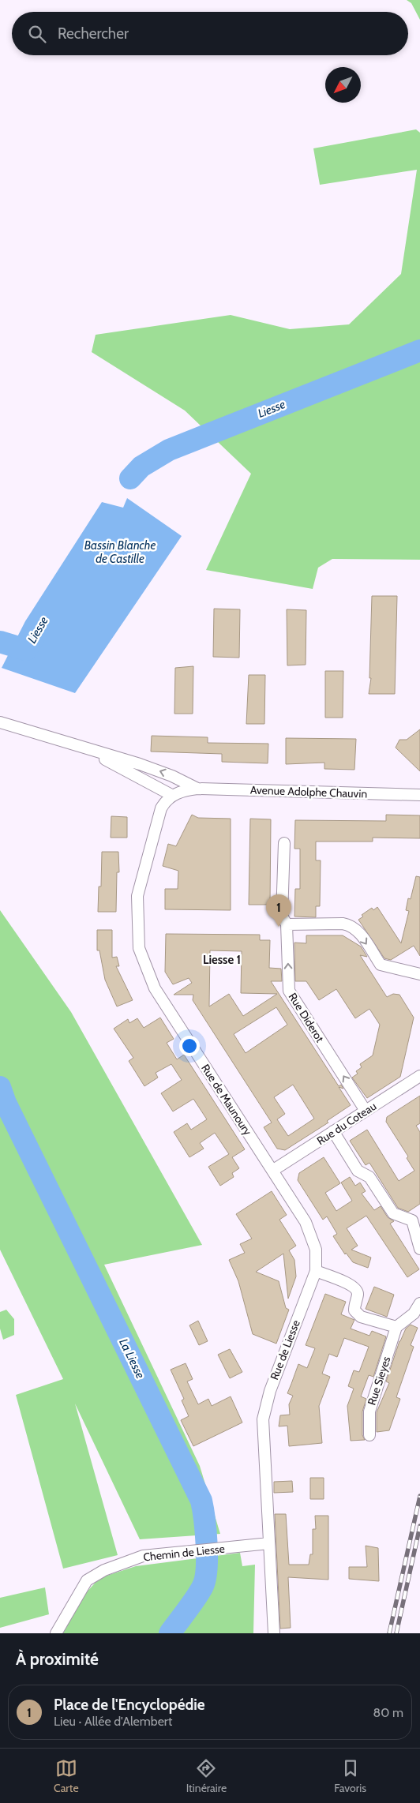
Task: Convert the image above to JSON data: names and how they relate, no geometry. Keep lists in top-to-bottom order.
{
  "streets": {
    "street": [
      "Avenue Adolphe Chauvin",
      "Rue Diderot",
      "Rue de Maunoury",
      "Rue du Coteau",
      "Rue de Liesse",
      "Rue Sieyes",
      "Chemin de Liesse"
    ]
  },
  "crossings": [
    ["Rue Diderot", "Rue du Coteau"],
    ["Rue de Maunoury", "Rue du Coteau"],
    ["Rue de Maunoury", "Rue de Liesse"],
    ["Rue de Liesse", "Chemin de Liesse"]
  ],
  "one_way": ["Rue Diderot"],
  "districts": ["Liesse 1"],
  "water": ["Liesse", "Bassin Blanche de Castille", "La Liesse"],
  "north": "bottom left",
  "page": {
    "search": "Rechercher",
    "pins": "1",
    "heading": "À proximité",
    "list": [
      {
        "mark": "1",
        "name": "Place de l'Encyclopédie",
        "note": "Lieu · Allée d'Alembert",
        "value": "80 m"
      }
    ],
    "nav": ["Carte", "Itinéraire", "Favoris"]
  }
}
